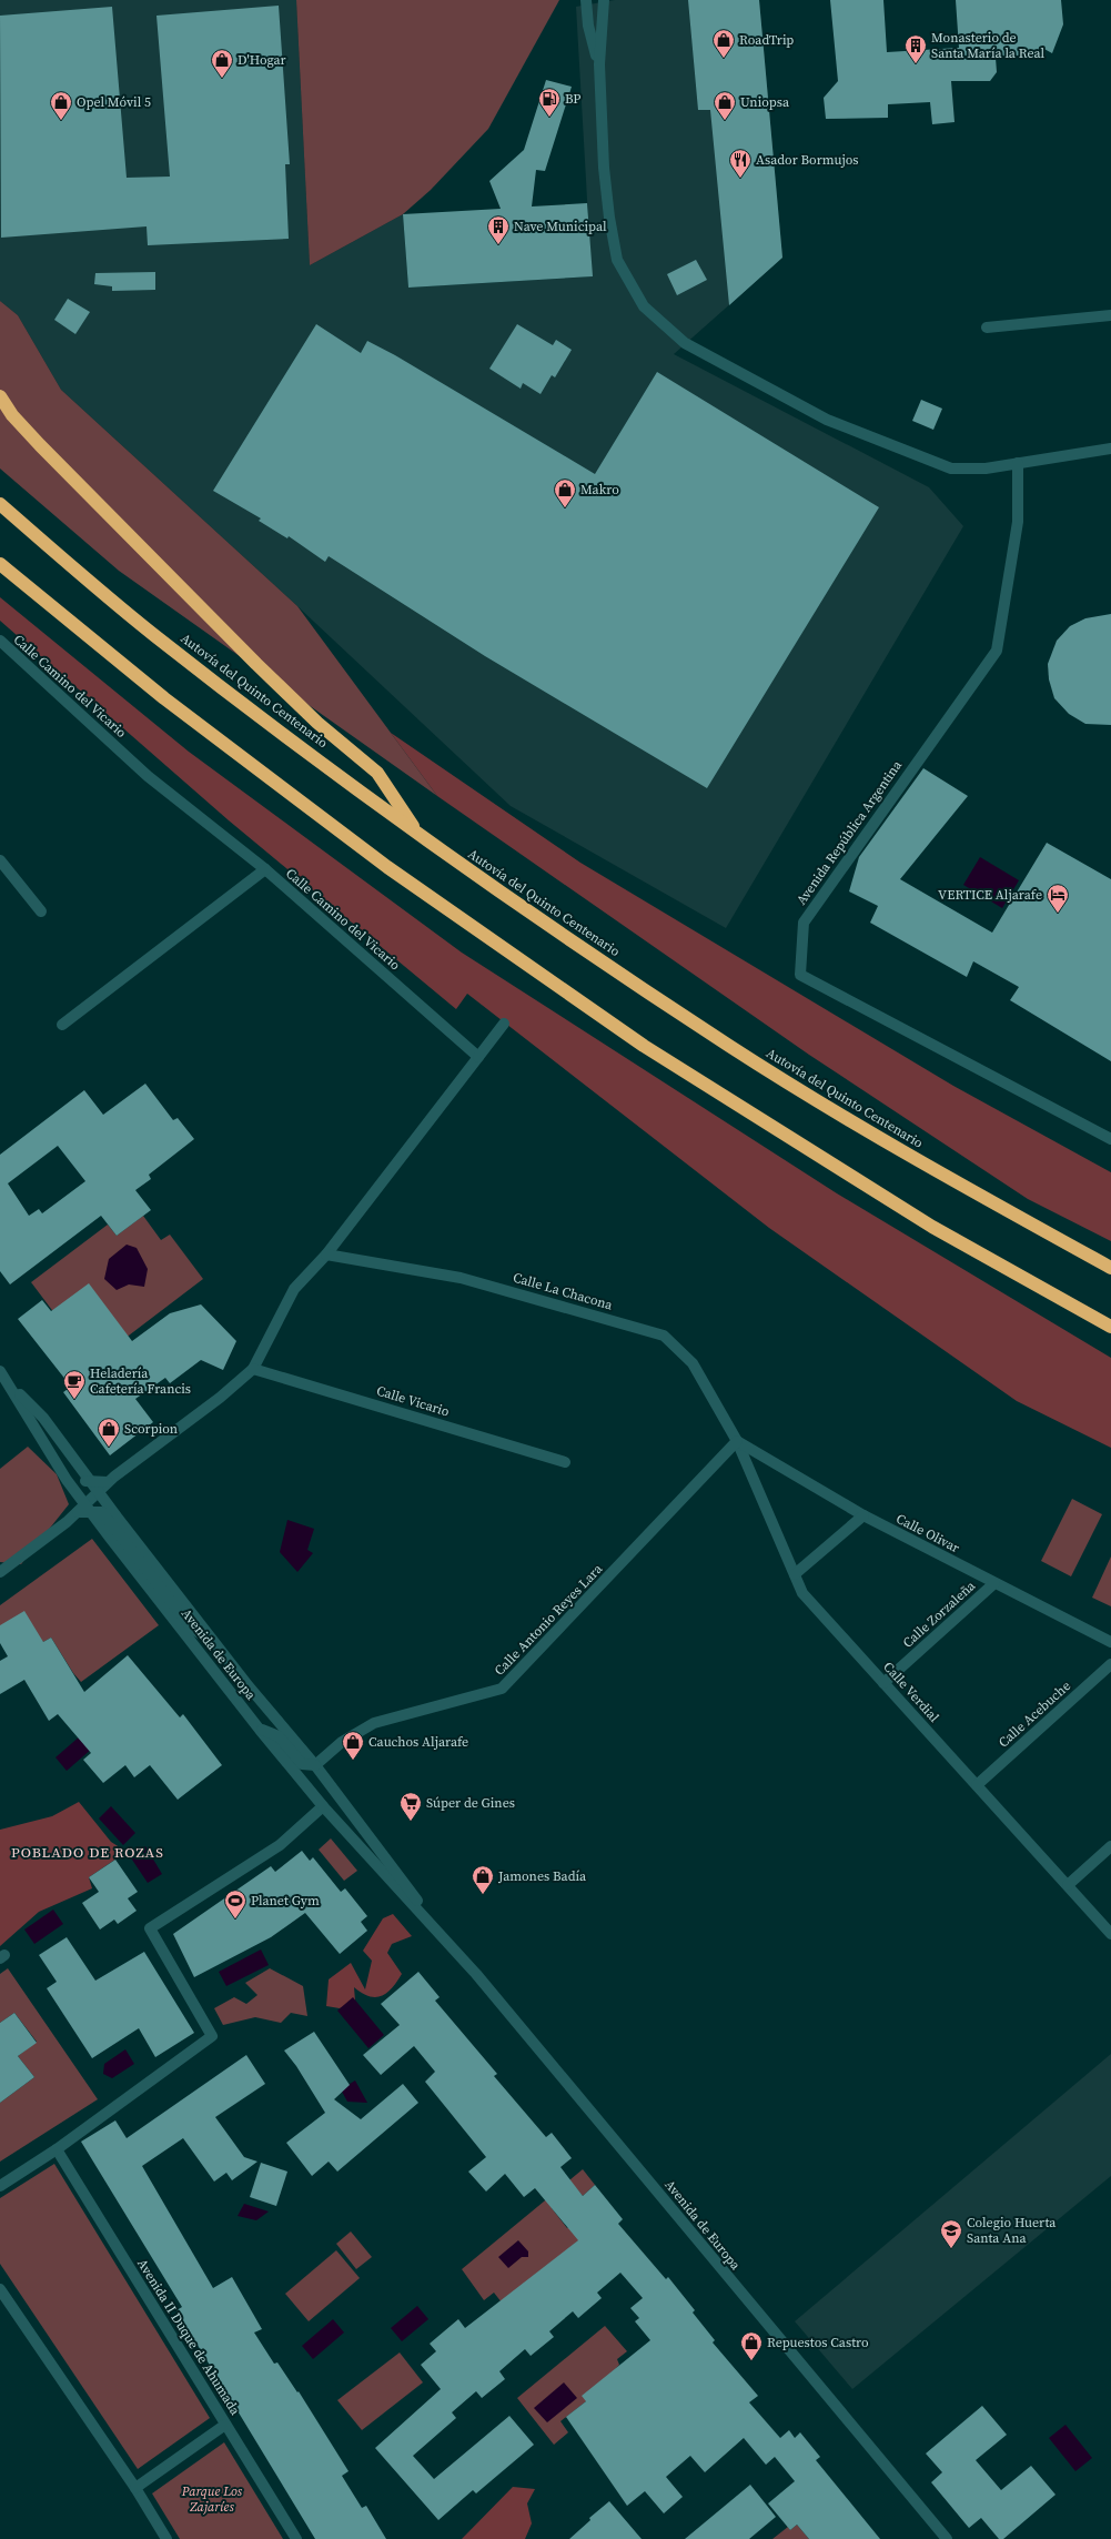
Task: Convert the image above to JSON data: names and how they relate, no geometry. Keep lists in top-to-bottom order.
{
  "streets": {
    "highway": ["Autovía del Quinto Centenario"],
    "street": [
      "Calle Camino del Vicario",
      "Avenida República Argentina",
      "Calle La Chacona",
      "Calle Vicario",
      "Calle Olivar",
      "Calle Zorzaleña",
      "Calle Antonio Reyes Lara",
      "Avenida de Europa",
      "Calle Verdial",
      "Calle Acebuche",
      "Avenida II Duque de Ahumada"
    ]
  },
  "crossings": [
    ["Calle La Chacona", "Calle Olivar"],
    ["Calle La Chacona", "Calle Antonio Reyes Lara"],
    ["Calle La Chacona", "Calle Verdial"],
    ["Calle Olivar", "Calle Zorzaleña"],
    ["Calle Olivar", "Calle Antonio Reyes Lara"],
    ["Calle Olivar", "Calle Verdial"],
    ["Calle Zorzaleña", "Calle Verdial"],
    ["Calle Antonio Reyes Lara", "Avenida de Europa"],
    ["Calle Antonio Reyes Lara", "Calle Verdial"],
    ["Calle Verdial", "Calle Acebuche"]
  ],
  "districts": ["POBLADO DE ROZAS"],
  "parks": ["Parque Los Zajaríes"],
  "places": {
    "shop": [
      "RoadTrip",
      "D'Hogar",
      "Opel Móvil 5",
      "Uniopsa",
      "Makro",
      "Scorpion",
      "Cauchos Aljarafe",
      "Jamones Badía",
      "Repuestos Castro"
    ],
    "building": ["Monasterio de Santa María la Real", "Nave Municipal"],
    "fuel station": ["BP"],
    "restaurant": ["Asador Bormujos"],
    "hotel": ["VERTICE Aljarafe"],
    "cafe": ["Heladería Cafetería Francis"],
    "supermarket": ["Súper de Gines"],
    "sports": ["Planet Gym"],
    "school or university": ["Colegio Huerta Santa Ana"]
  }
}
